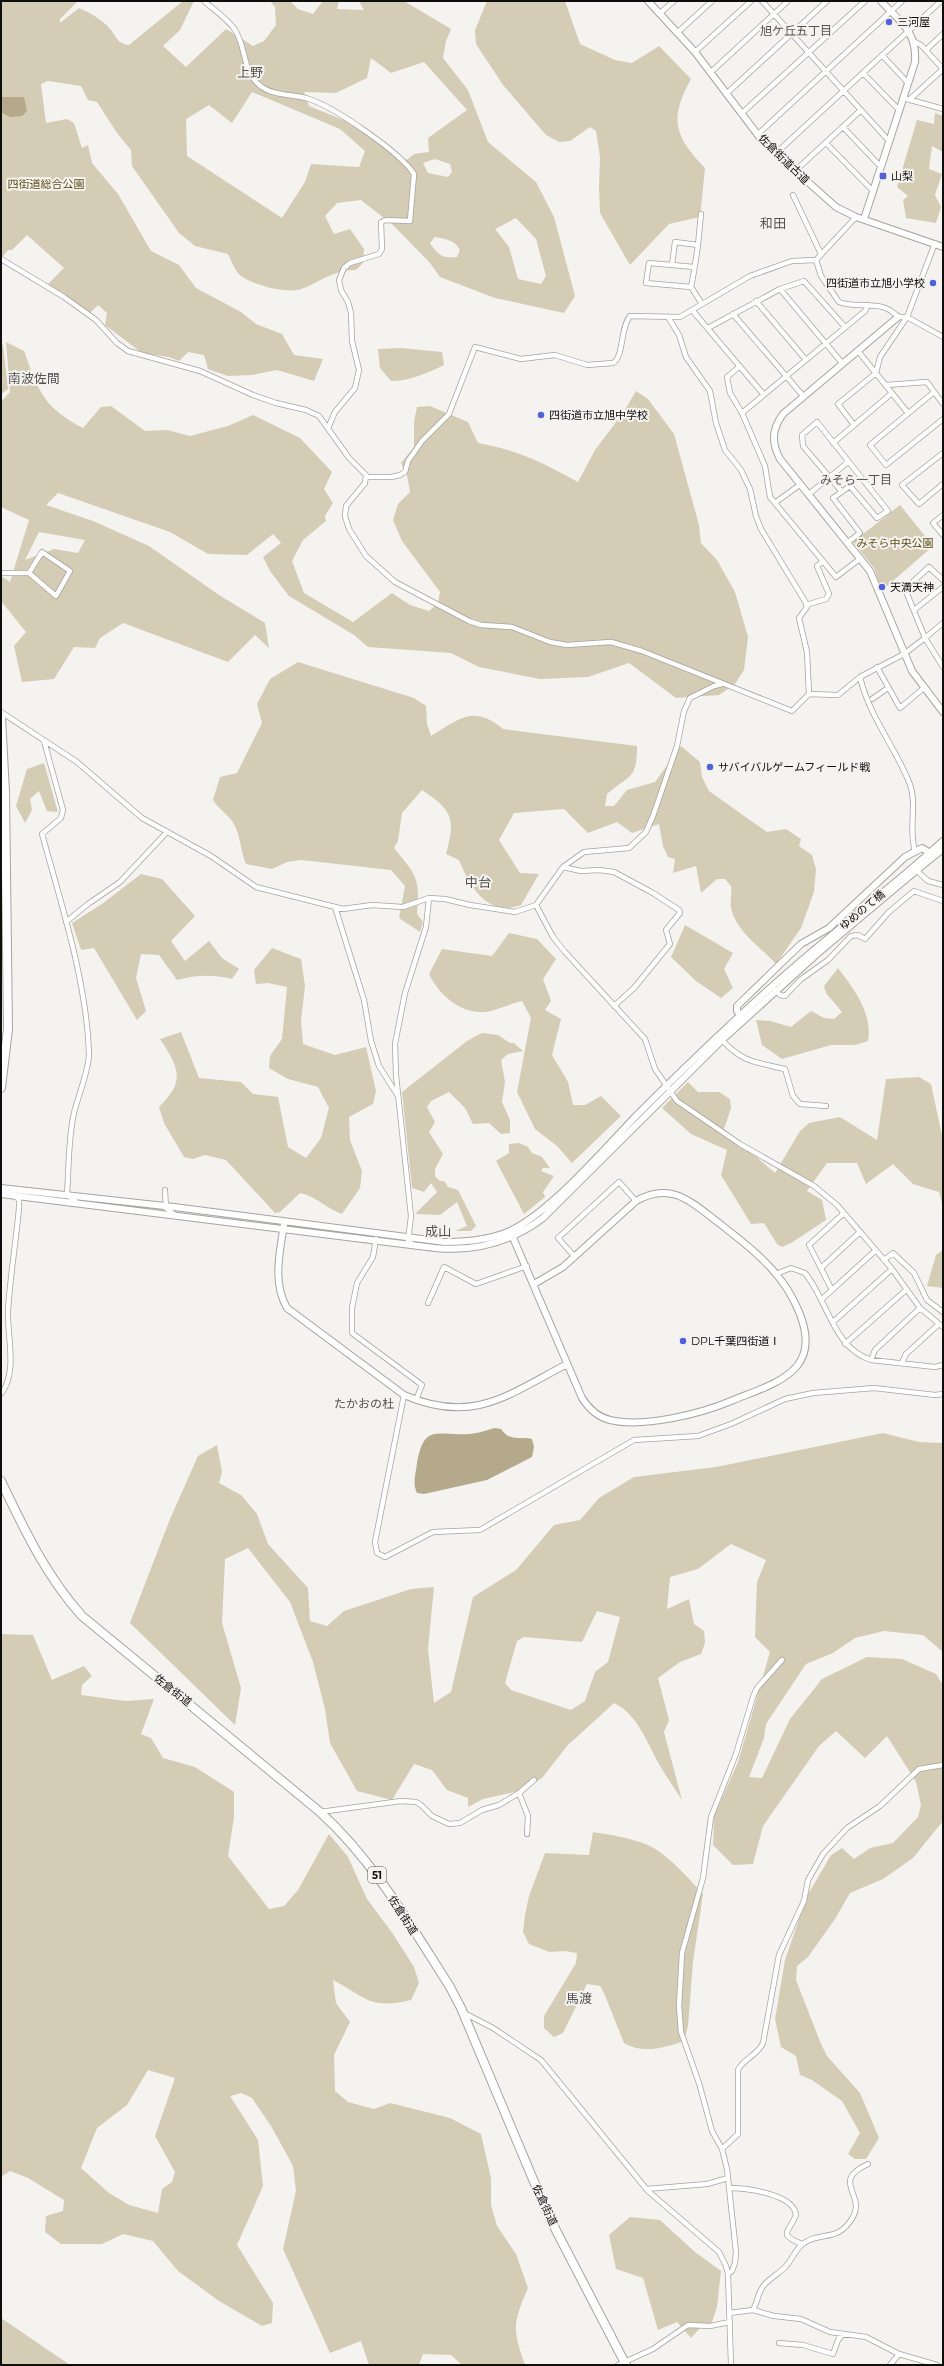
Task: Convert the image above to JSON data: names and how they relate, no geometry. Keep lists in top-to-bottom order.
{
  "streets": {
    "highway": ["佐倉街道", "51"],
    "street": ["佐倉街道古道", "ゆめのて橋"]
  },
  "districts": [
    "旭ケ丘五丁目",
    "上野",
    "和田",
    "南波佐間",
    "みそら一丁目",
    "中台",
    "成山",
    "たかおの杜",
    "馬渡"
  ],
  "parks": ["四街道総合公園", "みそら中央公園"],
  "places": {
    "other": [
      "三河屋",
      "四街道市立旭小学校",
      "四街道市立旭中学校",
      "天満天神",
      "サバイバルゲームフィールド戦",
      "DPL千葉四街道Ⅰ"
    ],
    "transit": ["山梨"]
  }
}
